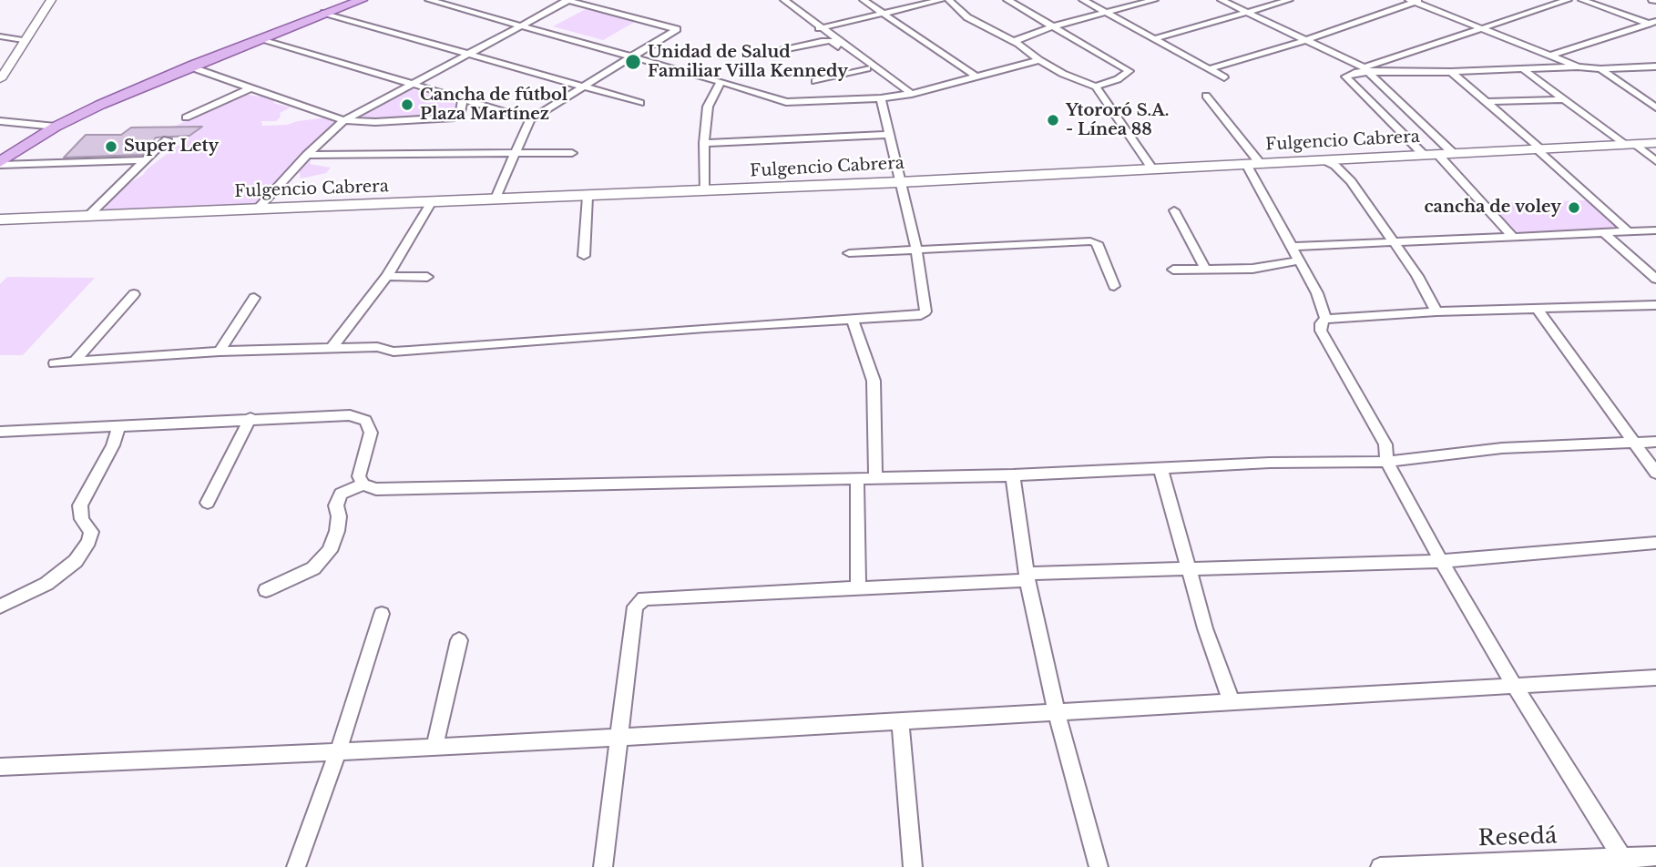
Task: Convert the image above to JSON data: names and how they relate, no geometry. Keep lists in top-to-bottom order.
{
  "streets": {
    "main road": ["Fulgencio Cabrera"],
    "street": ["Resedá"]
  },
  "places": [
    "Unidad de Salud Familiar Villa Kennedy",
    "Cancha de fútbol Plaza Martínez",
    "Ytororó S.A. - Línea 88",
    "Super Lety",
    "cancha de voley"
  ]
}
